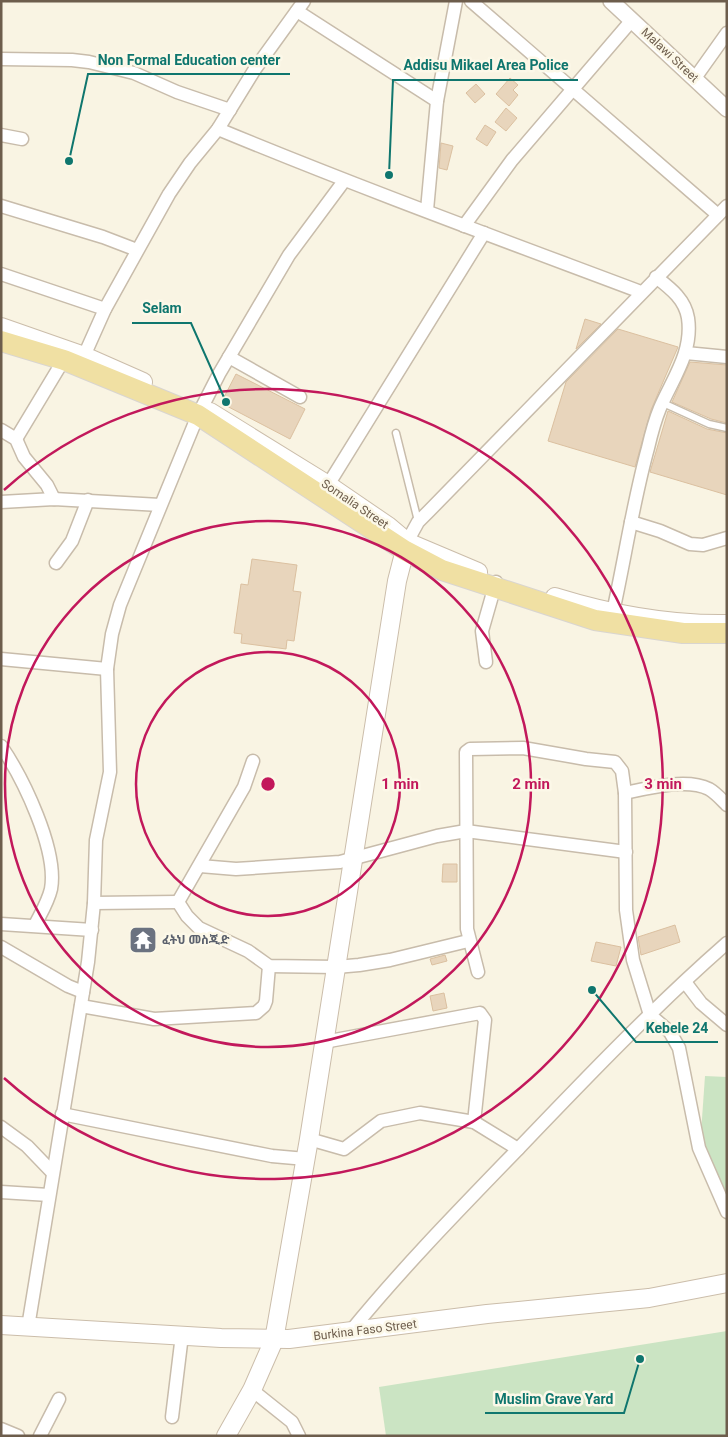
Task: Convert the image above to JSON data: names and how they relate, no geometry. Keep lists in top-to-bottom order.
{
  "streets": {
    "main road": ["Somalia Street", "Burkina Faso Street"],
    "street": ["Malawi Street"]
  },
  "places": {
    "other": [
      "Non Formal Education center",
      "Addisu Mikael Area Police",
      "Selam",
      "Kebele 24",
      "Muslim Grave Yard"
    ],
    "temple": ["ፈትህ መስጂድ"]
  },
  "rings": ["1 min", "2 min", "3 min"]
}
